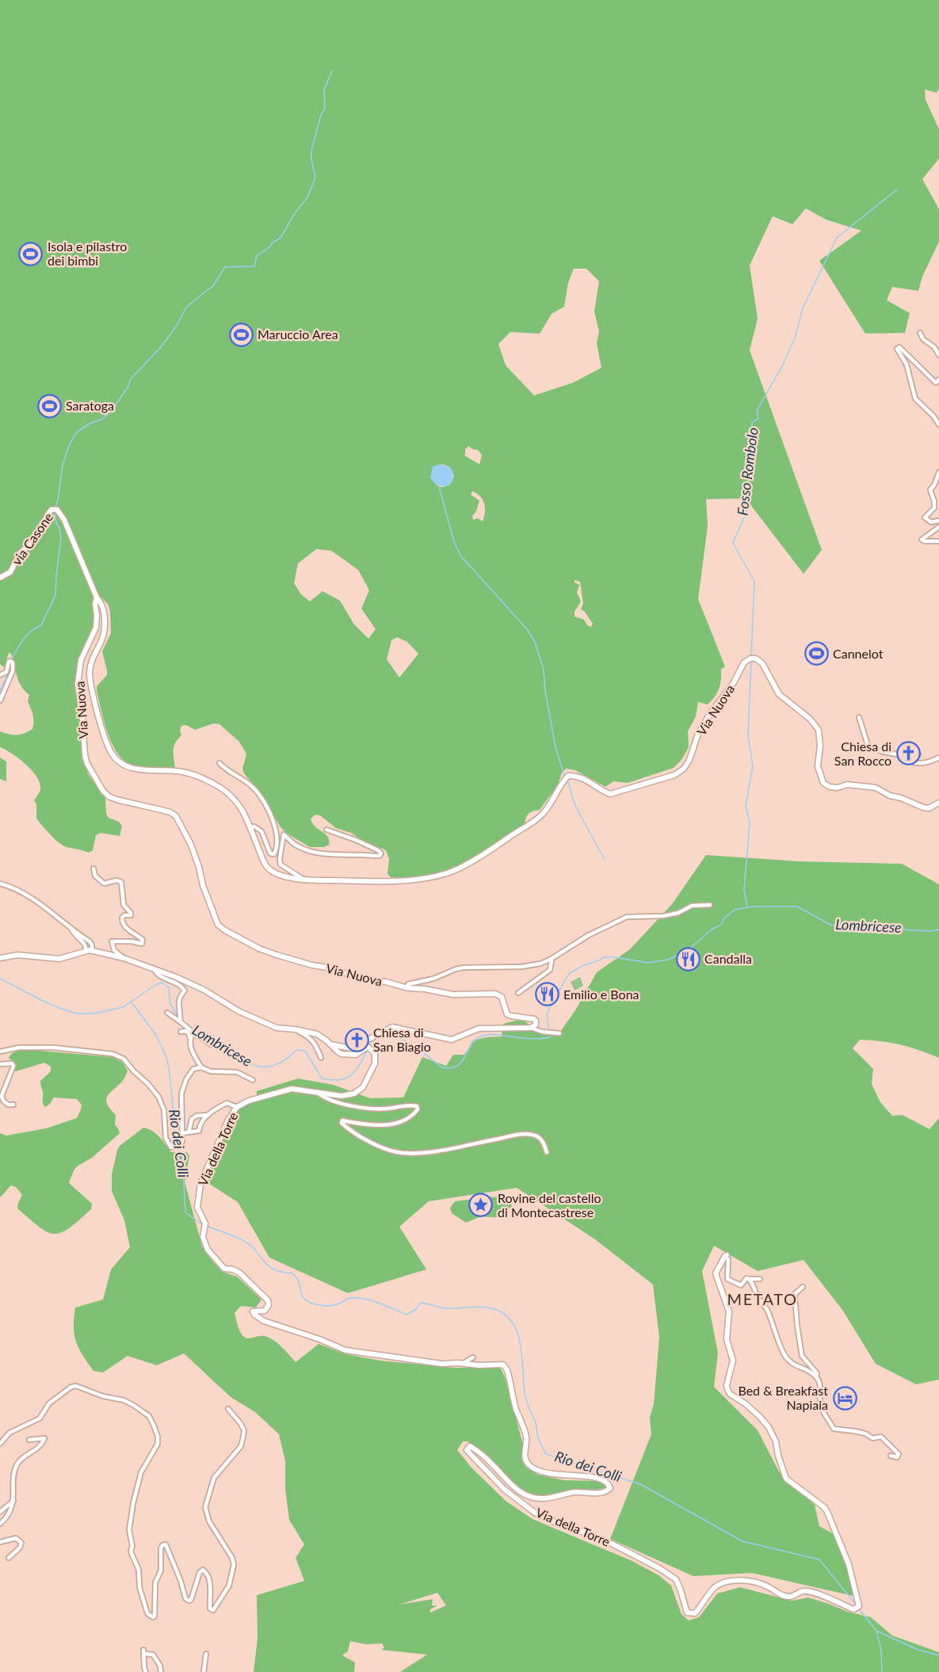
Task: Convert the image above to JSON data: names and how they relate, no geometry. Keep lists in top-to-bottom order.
{
  "streets": {
    "street": ["via Casone", "Via Nuova", "Via della Torre"]
  },
  "crossings": [
    ["via Casone", "Via Nuova"]
  ],
  "districts": ["METATO"],
  "water": ["Fosso Rombolo", "Lombricese", "Rio dei Colli"],
  "places": {
    "sports": [
      "Isola e pilastro dei bimbi",
      "Maruccio Area",
      "Saratoga",
      "Cannelot"
    ],
    "church": ["Chiesa di San Rocco", "Chiesa di San Biagio"],
    "restaurant": ["Candalla", "Emilio e Bona"],
    "place": ["Rovine del castello di Montecastrese"],
    "hotel": ["Bed & Breakfast Napiaia"]
  }
}
